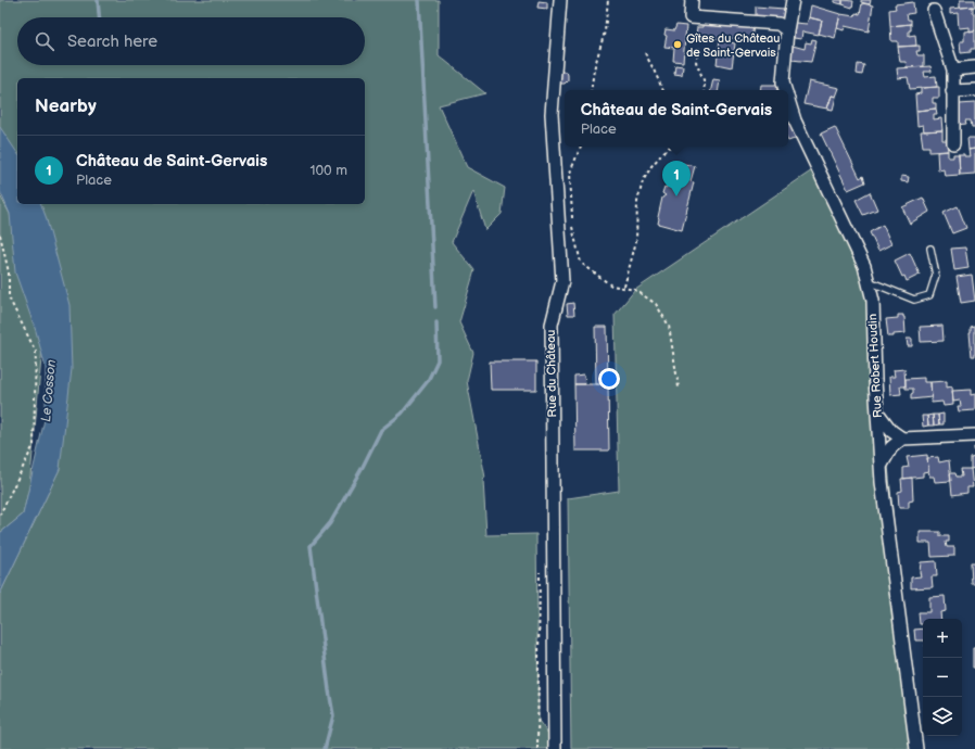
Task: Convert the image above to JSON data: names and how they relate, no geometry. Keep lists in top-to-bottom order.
{
  "streets": {
    "street": ["Rue Robert Houdin", "Rue du Château"]
  },
  "water": ["Le Cosson"],
  "places": ["Gîtes du Château de Saint-Gervais"],
  "page": {
    "search": "Search here",
    "heading": "Nearby",
    "popup": ["Château de Saint-Gervais", "Place"],
    "list": [
      {
        "mark": "1",
        "name": "Château de Saint-Gervais",
        "note": "Place",
        "value": "100 m"
      }
    ],
    "pins": "1",
    "map_buttons": ["+", "−"]
  }
}
